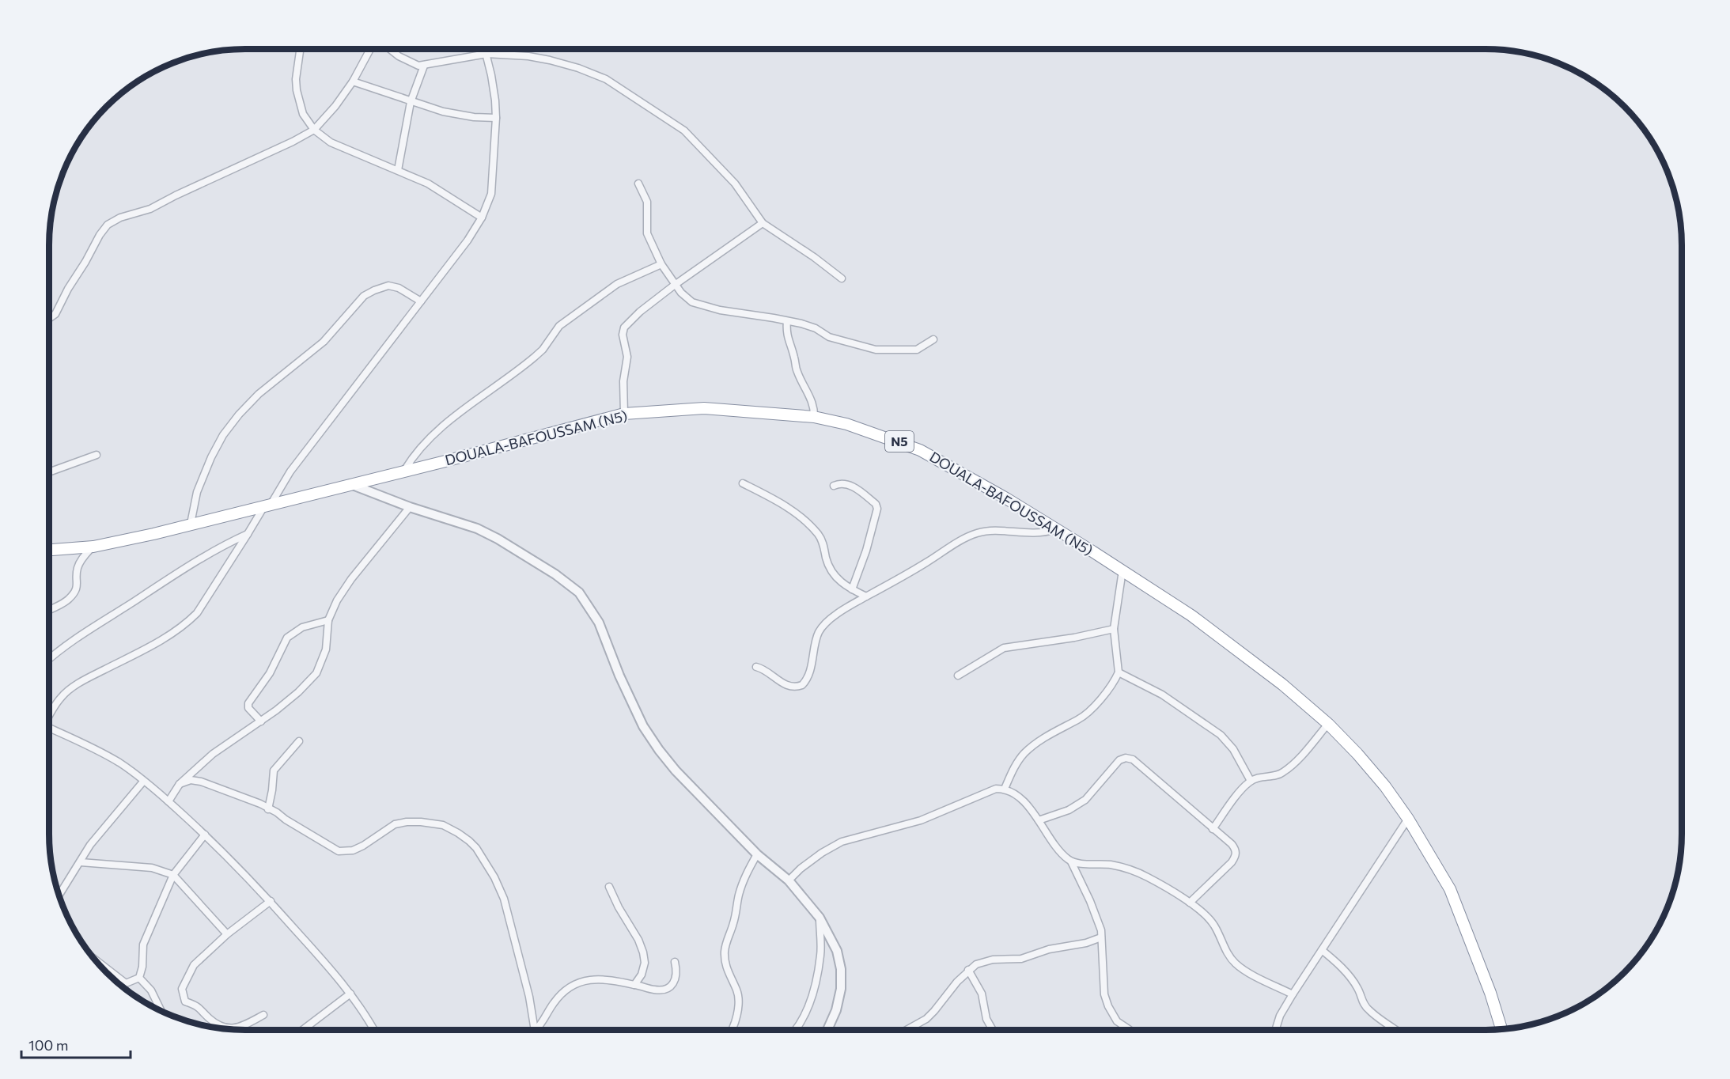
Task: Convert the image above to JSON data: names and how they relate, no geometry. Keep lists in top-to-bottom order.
{
  "streets": {
    "highway": ["DOUALA-BAFOUSSAM (N5)", "N5"]
  },
  "scale_bar": "100 m"
}
